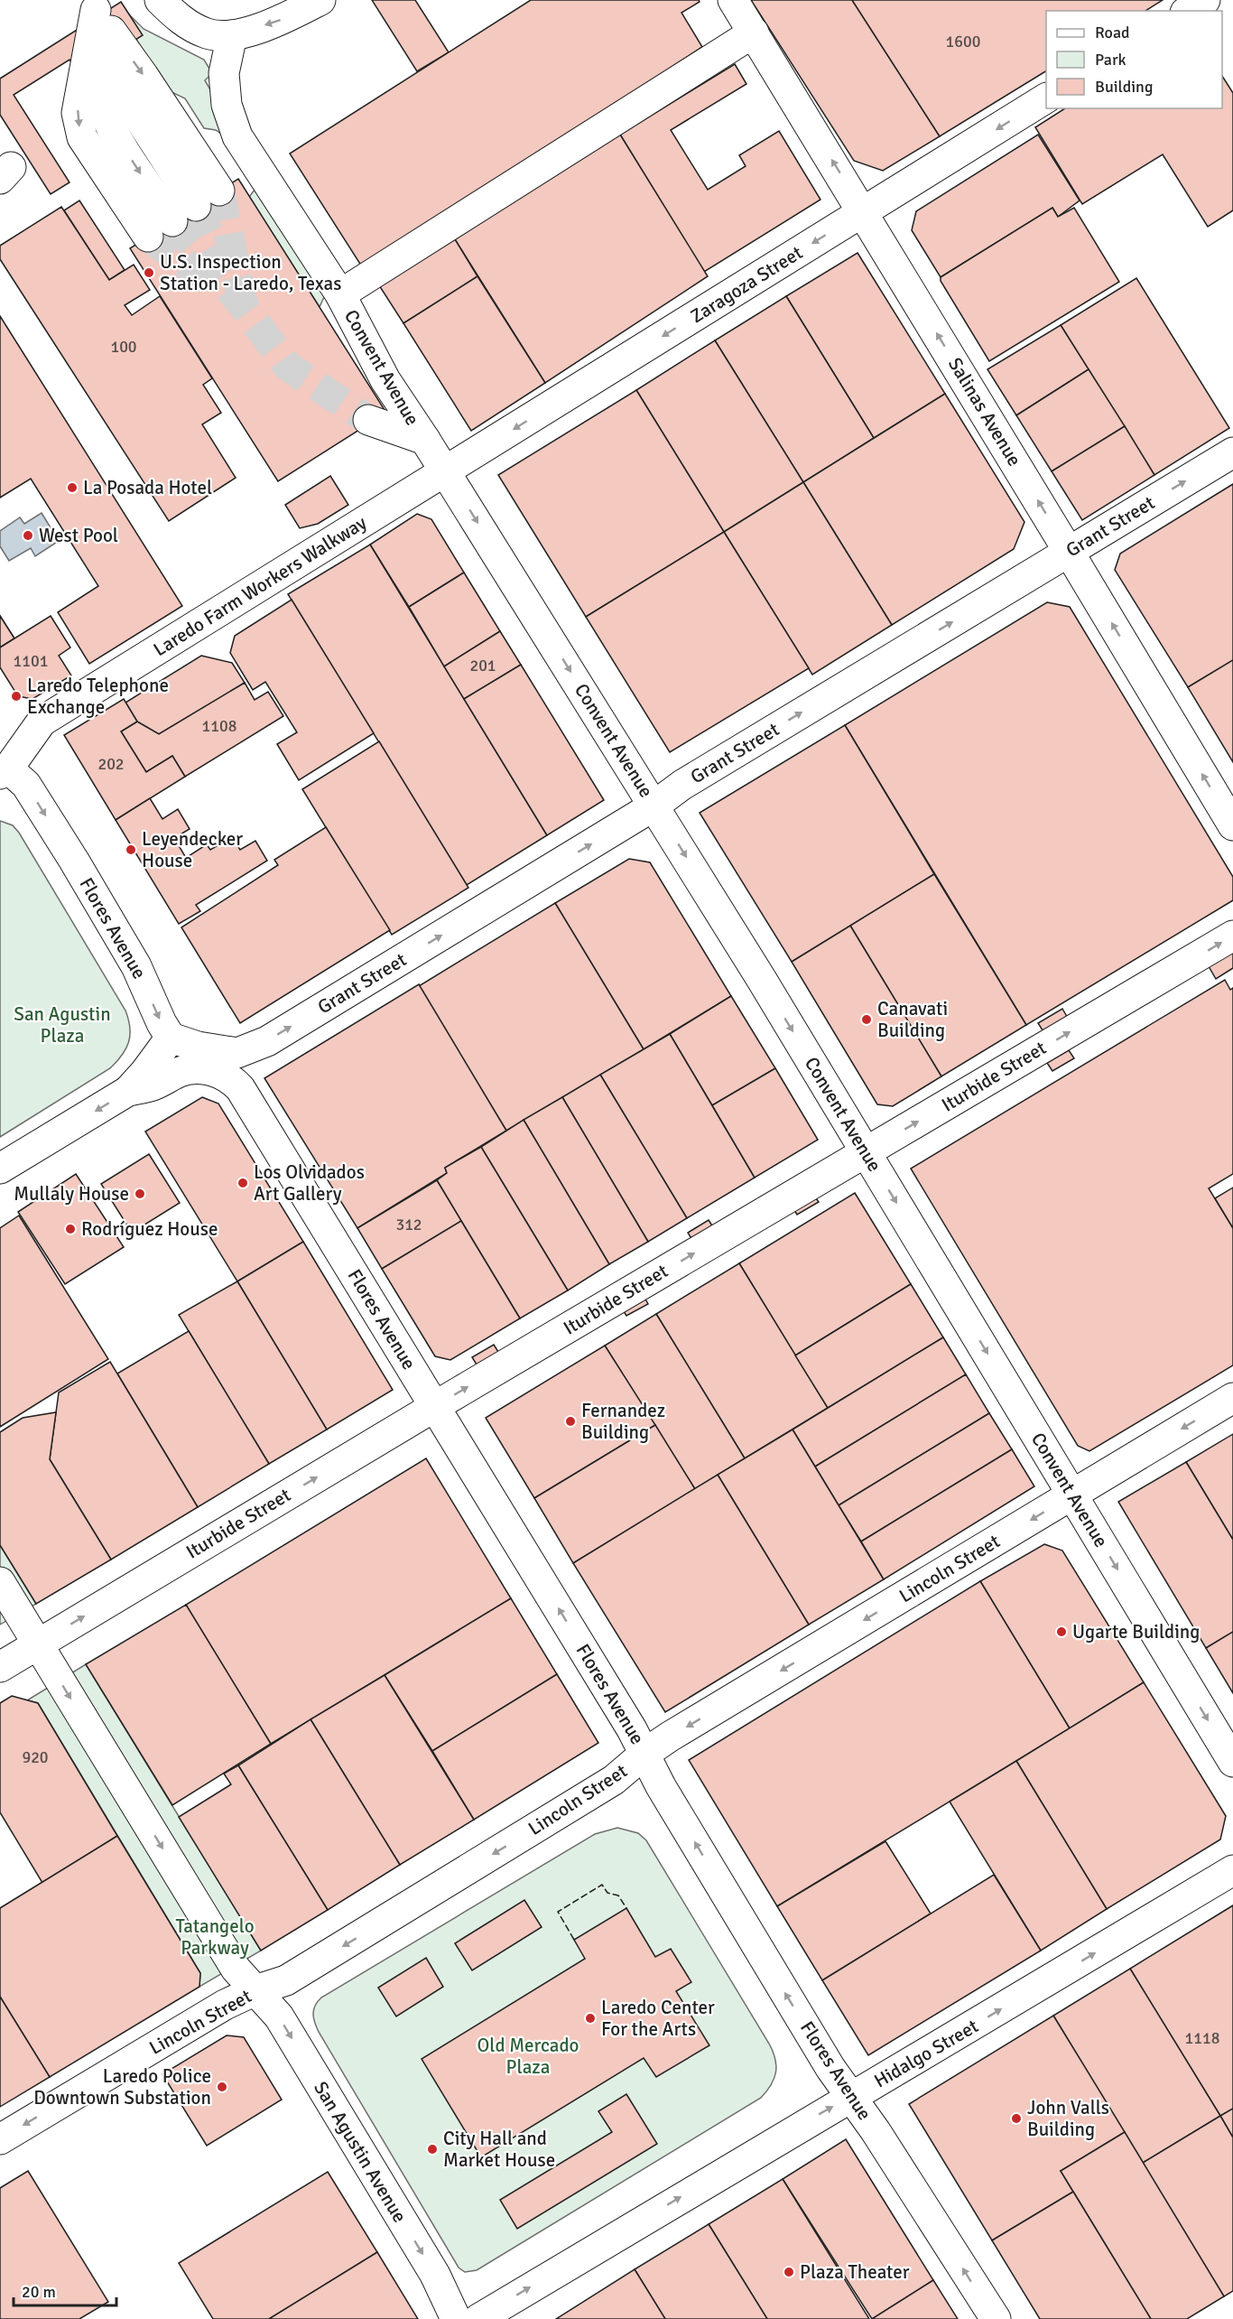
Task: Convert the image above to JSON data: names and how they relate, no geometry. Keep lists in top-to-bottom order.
{
  "streets": {
    "street": [
      "Zaragoza Street",
      "Convent Avenue",
      "Salinas Avenue",
      "Grant Street",
      "Laredo Farm Workers Walkway",
      "Flores Avenue",
      "Iturbide Street",
      "Lincoln Street",
      "Hidalgo Street",
      "San Agustin Avenue"
    ]
  },
  "crossings": [
    ["Zaragoza Street", "Convent Avenue"],
    ["Zaragoza Street", "Salinas Avenue"],
    ["Zaragoza Street", "Laredo Farm Workers Walkway"],
    ["Convent Avenue", "Grant Street"],
    ["Convent Avenue", "Laredo Farm Workers Walkway"],
    ["Convent Avenue", "Iturbide Street"],
    ["Convent Avenue", "Lincoln Street"],
    ["Salinas Avenue", "Grant Street"],
    ["Grant Street", "Flores Avenue"],
    ["Laredo Farm Workers Walkway", "Flores Avenue"],
    ["Flores Avenue", "Iturbide Street"],
    ["Flores Avenue", "Lincoln Street"],
    ["Flores Avenue", "Hidalgo Street"],
    ["Lincoln Street", "San Agustin Avenue"]
  ],
  "one_way": [
    "Convent Avenue",
    "Salinas Avenue",
    "Grant Street",
    "Iturbide Street",
    "Lincoln Street",
    "Hidalgo Street",
    "San Agustin Avenue"
  ],
  "parks": ["San Agustin Plaza", "Tatangelo Parkway", "Old Mercado Plaza"],
  "places": [
    "U.S. Inspection Station - Laredo, Texas",
    "La Posada Hotel",
    "West Pool",
    "Laredo Telephone Exchange",
    "Leyendecker House",
    "Canavati Building",
    "Los Olvidados Art Gallery",
    "Mullaly House",
    "Rodríguez House",
    "Fernandez Building",
    "Ugarte Building",
    "Laredo Center For the Arts",
    "Laredo Police Downtown Substation",
    "John Valls Building",
    "City Hall and Market House",
    "Plaza Theater"
  ],
  "house_numbers": [
    "1600",
    "100",
    "1101",
    "201",
    "1108",
    "202",
    "312",
    "920",
    "1118"
  ],
  "legend": ["Road", "Park", "Building"],
  "scale_bar": "20 m"
}
